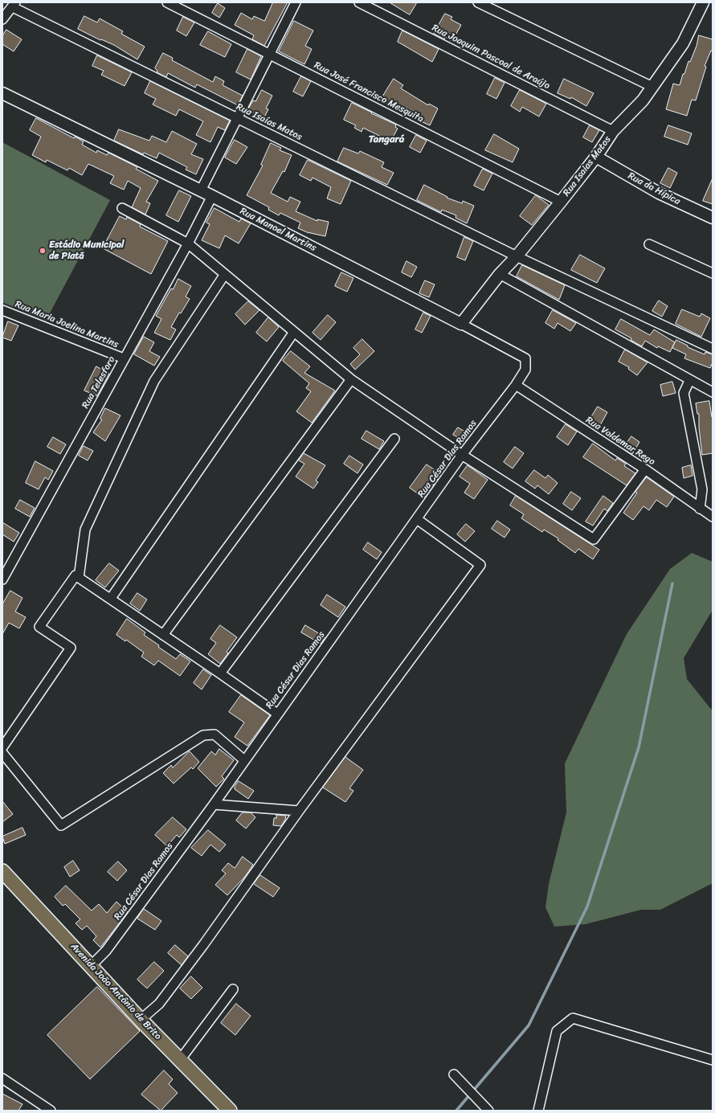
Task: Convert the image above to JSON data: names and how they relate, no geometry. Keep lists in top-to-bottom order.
{
  "streets": {
    "main road": ["Avenida João Antônio de Brito"],
    "street": [
      "Rua Joaquim Pascoal de Araújo",
      "Rua José Francisco Mesquita",
      "Rua Isaías Matos",
      "Rua Isaias Matos",
      "Rua da Hípica",
      "Rua Manoel Martins",
      "Rua Maria Joelina Martins",
      "Rua Telesforo",
      "Rua Valdemar Rego",
      "Rua César Dias Ramos"
    ]
  },
  "crossings": [
    ["Rua Joaquim Pascoal de Araújo", "Rua Isaias Matos"],
    ["Rua José Francisco Mesquita", "Rua Isaias Matos"],
    ["Rua Isaías Matos", "Rua Isaias Matos"],
    ["Rua Isaias Matos", "Rua da Hípica"],
    ["Rua Isaias Matos", "Rua Manoel Martins"],
    ["Rua Manoel Martins", "Rua Telesforo"],
    ["Rua Manoel Martins", "Rua Valdemar Rego"],
    ["Rua Manoel Martins", "Rua César Dias Ramos"],
    ["Rua Maria Joelina Martins", "Rua Telesforo"],
    ["Rua Valdemar Rego", "Rua César Dias Ramos"],
    ["Rua César Dias Ramos", "Avenida João Antônio de Brito"]
  ],
  "districts": ["Tangará"],
  "places": ["Estádio Municipal de Piatã"]
}
